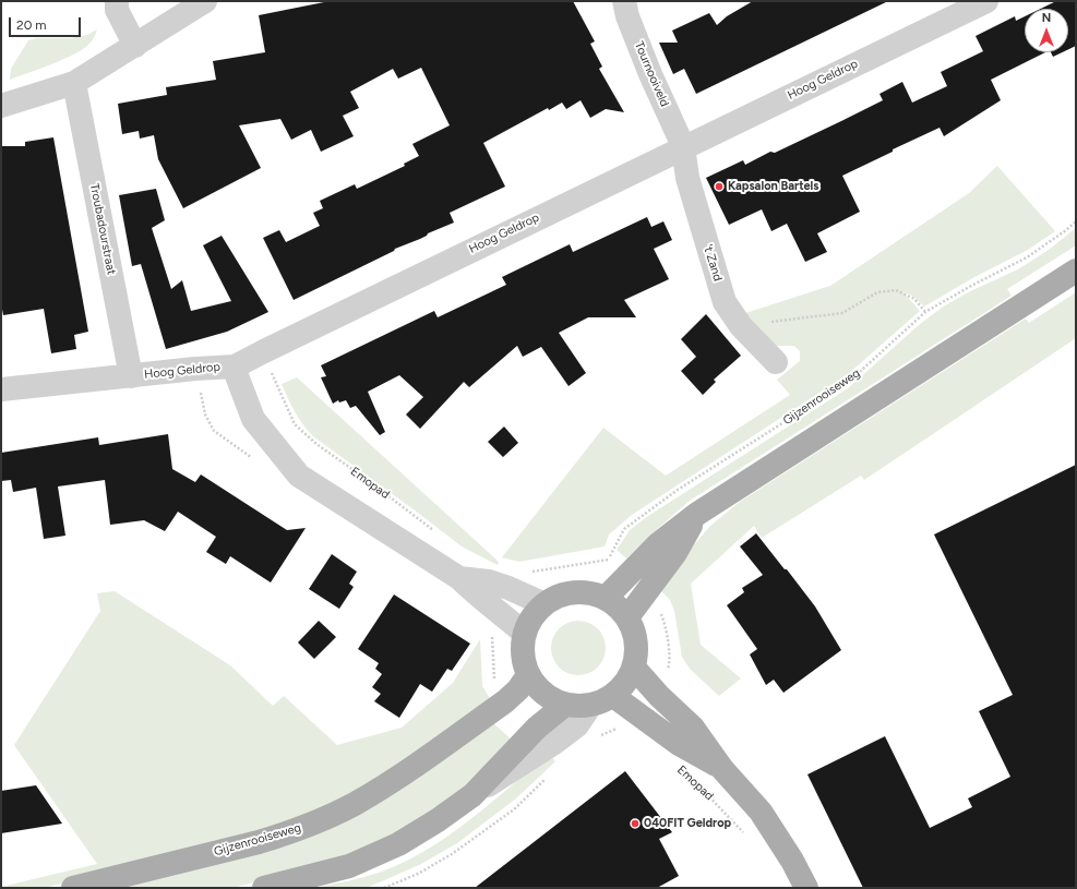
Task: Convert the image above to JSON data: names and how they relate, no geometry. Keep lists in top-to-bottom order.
{
  "streets": {
    "main road": ["Gijzenrooiseweg", "Emopad"],
    "street": [
      "Tournooiveld",
      "Hoog Geldrop",
      "Troubadourstraat",
      "'t Zand"
    ]
  },
  "crossings": [
    ["Tournooiveld", "Hoog Geldrop"],
    ["Tournooiveld", "'t Zand"],
    ["Hoog Geldrop", "Troubadourstraat"],
    ["Hoog Geldrop", "'t Zand"],
    ["Hoog Geldrop", "Emopad"],
    ["Gijzenrooiseweg", "Emopad"]
  ],
  "places": ["Kapsalon Bartels", "040FIT Geldrop"],
  "scale_bar": "20 m",
  "north": "top"
}
